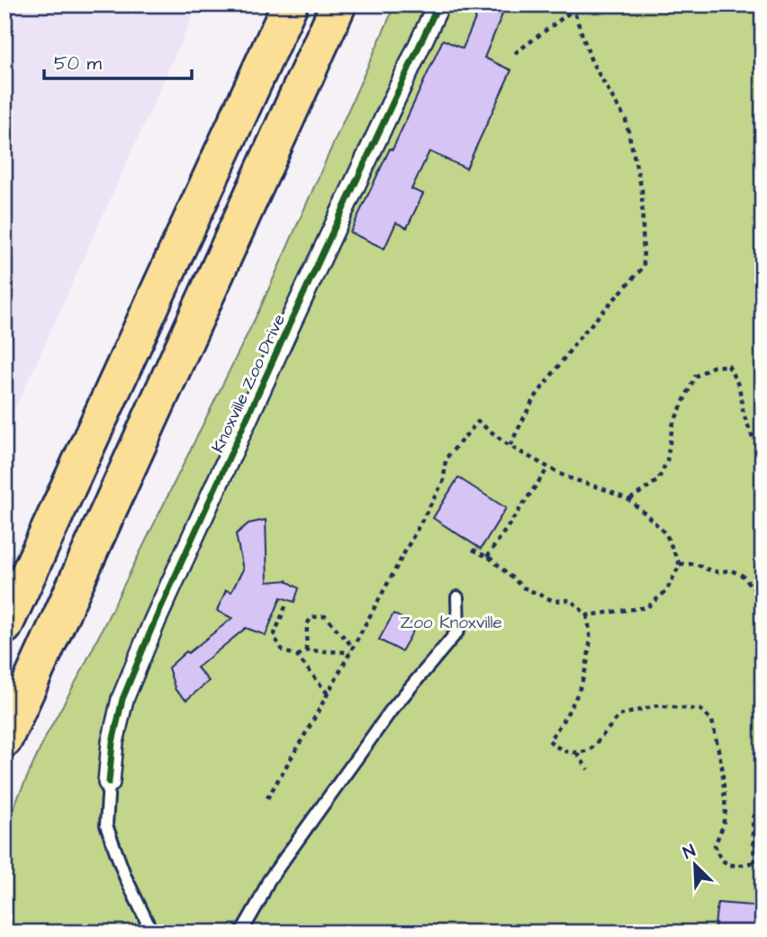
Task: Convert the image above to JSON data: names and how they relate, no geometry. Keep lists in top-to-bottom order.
{
  "streets": {
    "street": ["Knoxville Zoo Drive"]
  },
  "parks": ["Zoo Knoxville"],
  "scale_bar": "50 m",
  "north": "top left"
}
